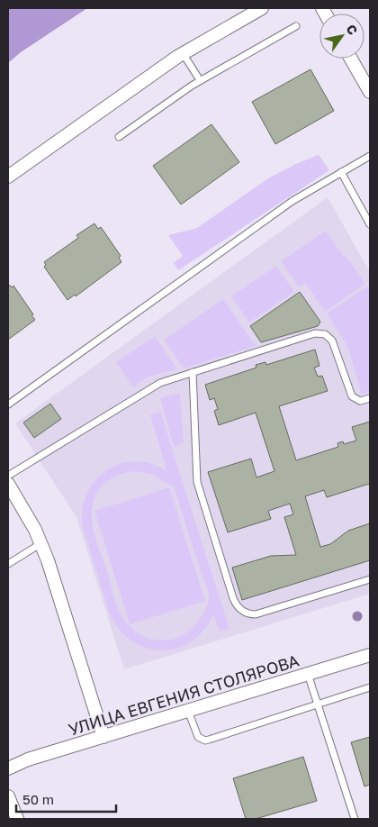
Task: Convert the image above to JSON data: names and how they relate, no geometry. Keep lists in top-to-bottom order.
{
  "streets": {
    "street": ["УЛИЦА ЕВГЕНИЯ СТОЛЯРОВА"]
  },
  "scale_bar": "50 m",
  "north": "top right"
}
